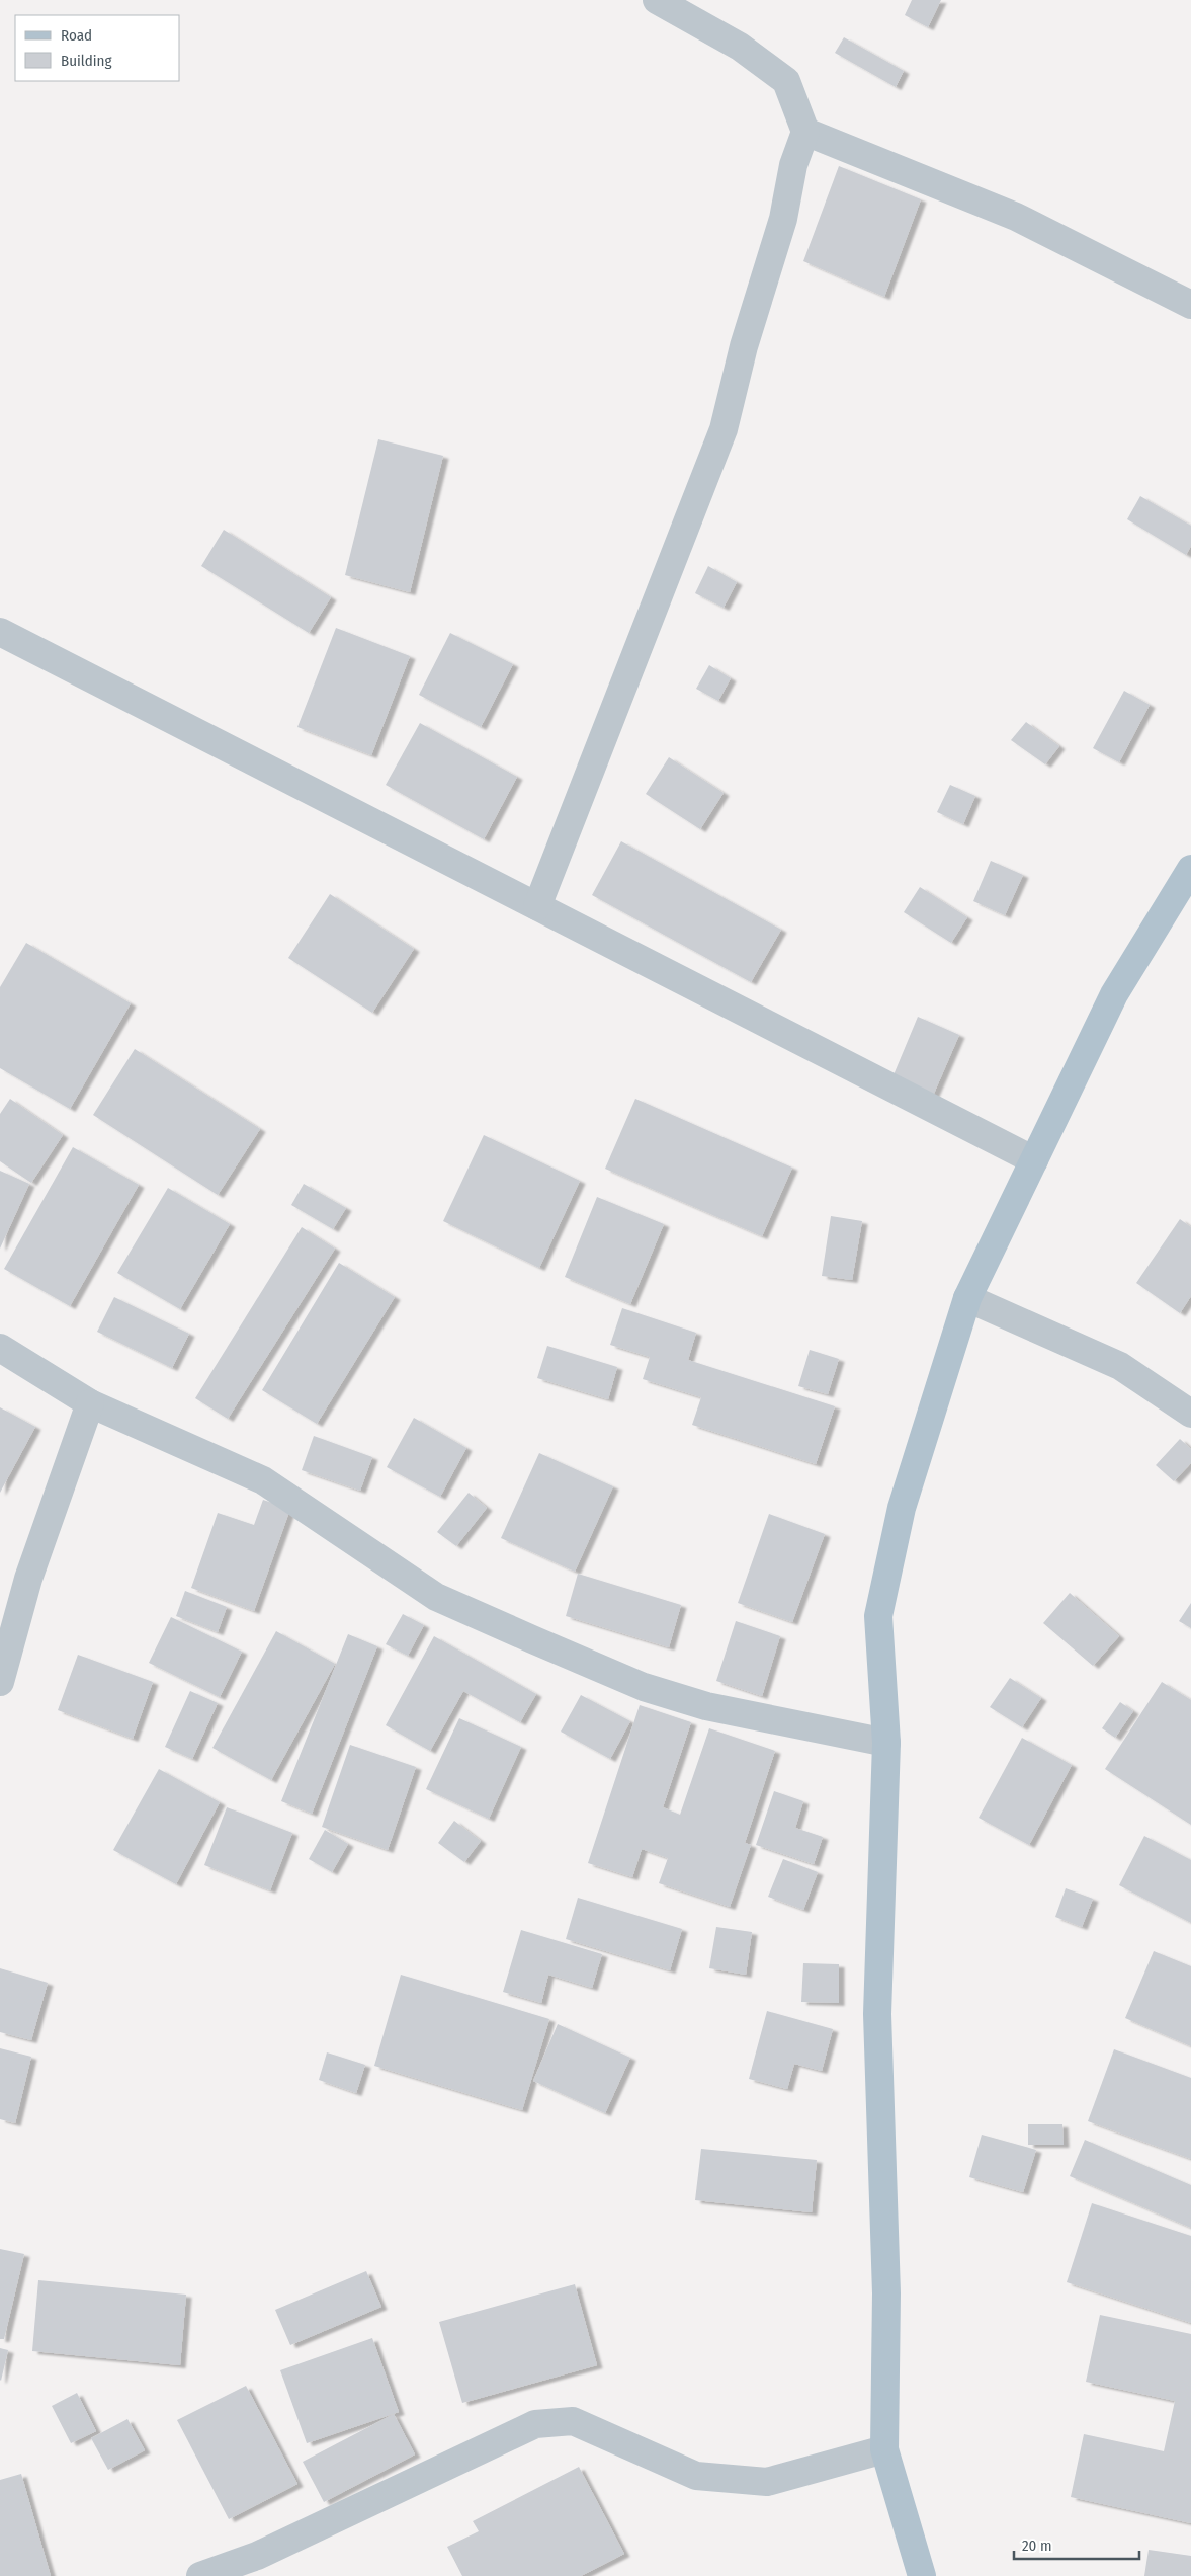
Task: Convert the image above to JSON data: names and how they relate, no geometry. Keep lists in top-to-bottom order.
{
  "legend": ["Road", "Building"],
  "scale_bar": "20 m"
}
